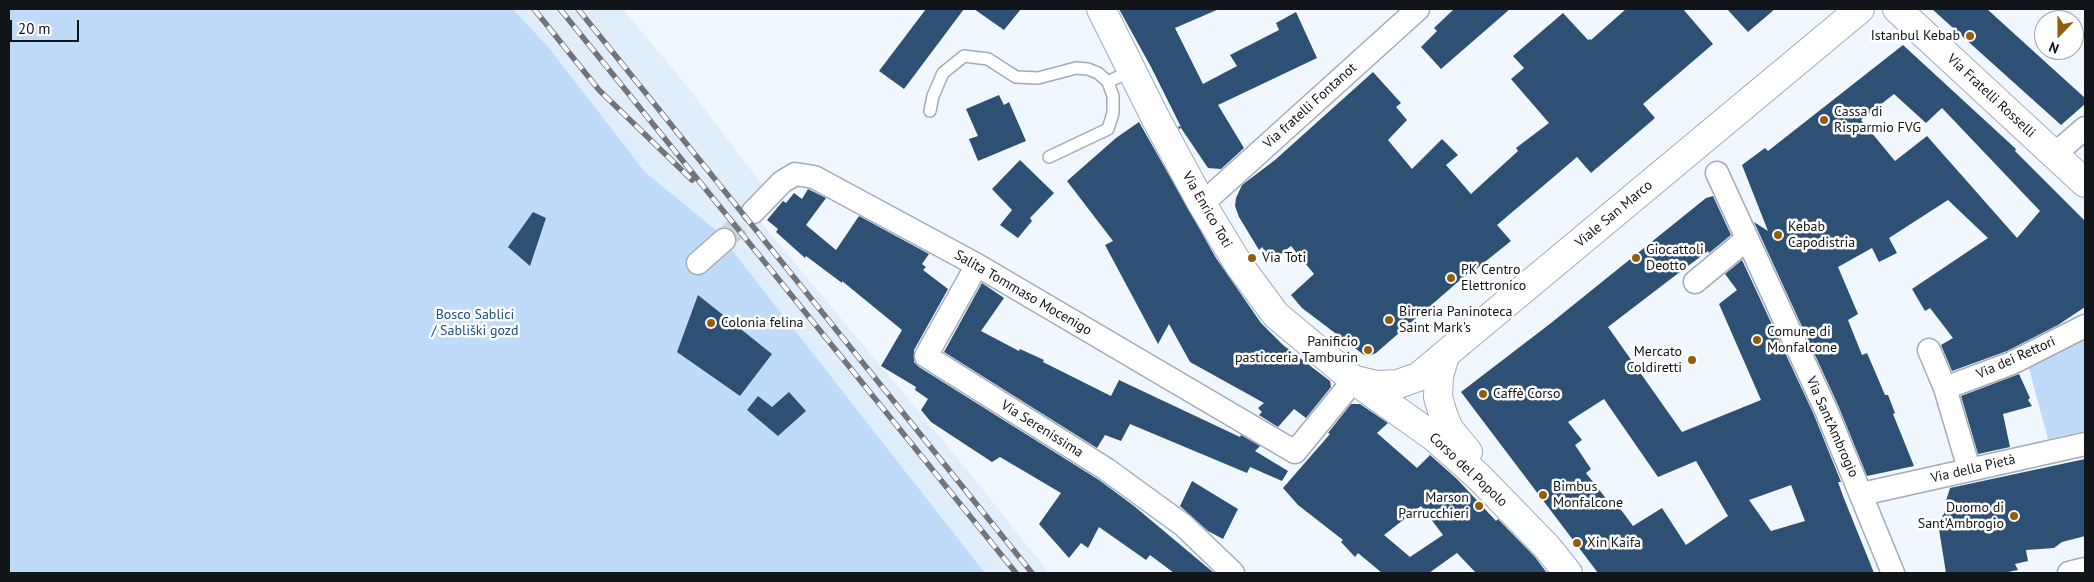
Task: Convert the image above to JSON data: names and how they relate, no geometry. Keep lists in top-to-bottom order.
{
  "streets": {
    "street": [
      "Via Fratelli Rosselli",
      "Via fratelli Fontanot",
      "Via Enrico Toti",
      "Viale San Marco",
      "Salita Tommaso Mocenigo",
      "Via dei Rettori",
      "Via Sant'Ambrogio",
      "Via Serenissima",
      "Via della Pietà",
      "Corso del Popolo"
    ]
  },
  "crossings": [
    ["Via fratelli Fontanot", "Via Enrico Toti"],
    ["Via Enrico Toti", "Viale San Marco"],
    ["Via Enrico Toti", "Salita Tommaso Mocenigo"],
    ["Via Enrico Toti", "Corso del Popolo"],
    ["Viale San Marco", "Salita Tommaso Mocenigo"],
    ["Viale San Marco", "Corso del Popolo"],
    ["Salita Tommaso Mocenigo", "Via Serenissima"],
    ["Salita Tommaso Mocenigo", "Corso del Popolo"],
    ["Via Sant'Ambrogio", "Via della Pietà"]
  ],
  "parks": ["Bosco Sablici / Sabliški gozd"],
  "places": [
    "Istanbul Kebab",
    "Cassa di Risparmio FVG",
    "Kebab Capodistria",
    "Via Toti",
    "Giocattoli Deotto",
    "PK Centro Elettronico",
    "Birreria Paninoteca Saint Mark's",
    "Colonia felina",
    "Comune di Monfalcone",
    "Panificio pasticceria Tamburin",
    "Mercato Coldiretti",
    "Caffè Corso",
    "Bimbus Monfalcone",
    "Marson Parrucchieri",
    "Duomo di Sant'Ambrogio",
    "Xin Kaifa"
  ],
  "scale_bar": "20 m",
  "north": "bottom"
}
